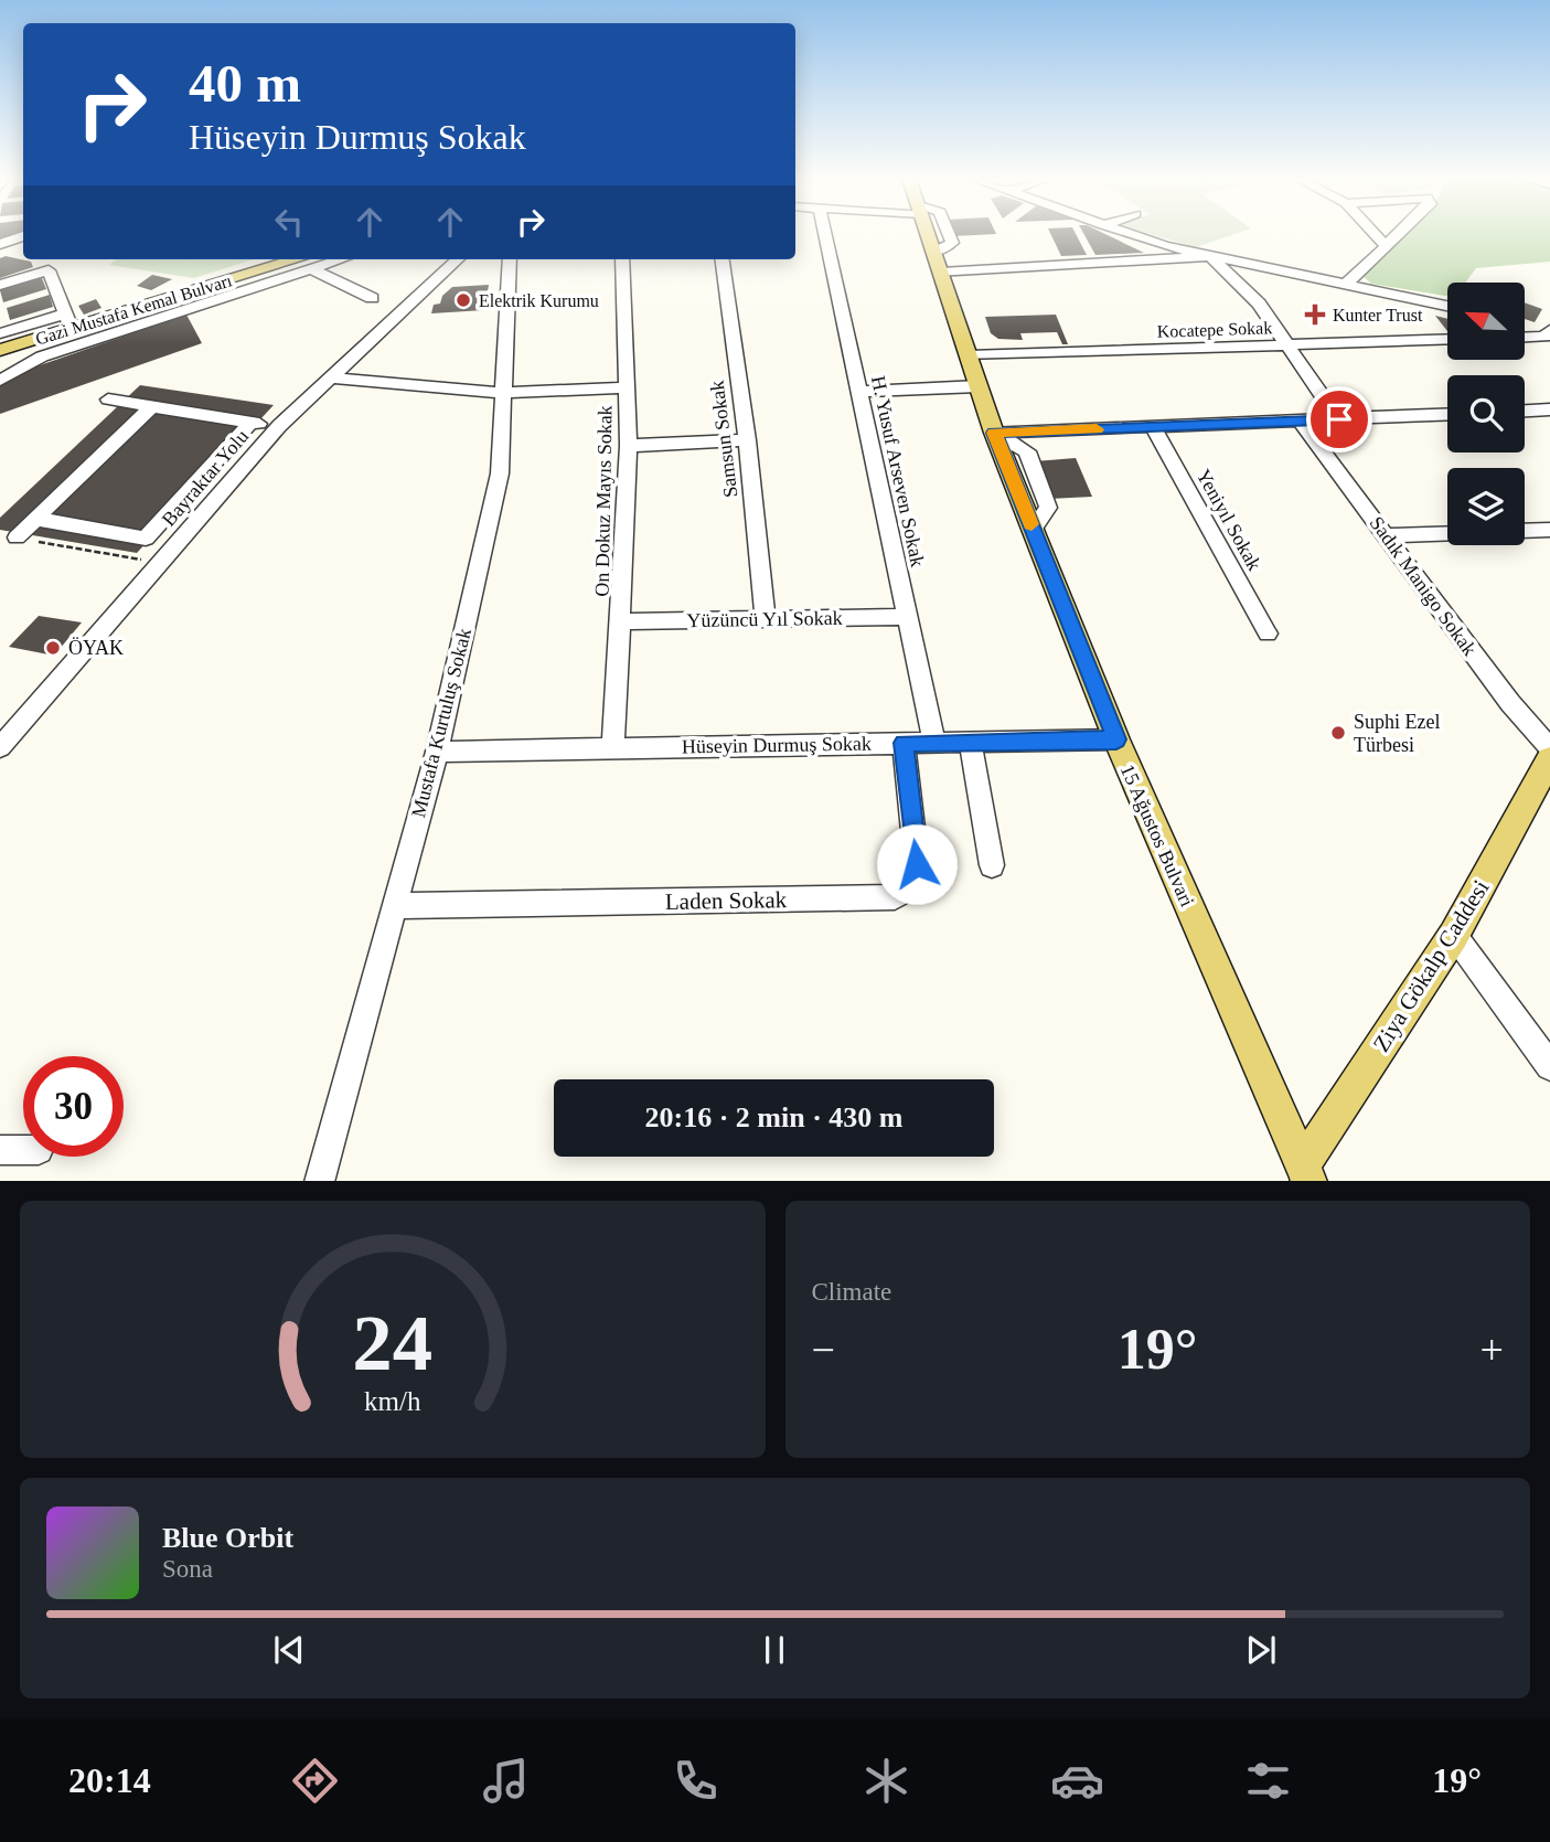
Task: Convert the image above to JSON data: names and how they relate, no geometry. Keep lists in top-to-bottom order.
{
  "streets": {
    "main road": ["Gazi Mustafa Kemal Bulvarı", "15 Ağustos Bulvari", "Ziya Gökalp Caddesi"],
    "street": [
      "Kocatepe Sokak",
      "Samsun Sokak",
      "H. Yusuf Arseven Sokak",
      "Bayraktar Yolu",
      "On Dokuz Mayıs Sokak",
      "Yeniyıl Sokak",
      "Sadık Manigo Sokak",
      "Yüzüncü Yıl Sokak",
      "Mustafa Kurtuluş Sokak",
      "Hüseyin Durmuş Sokak",
      "Laden Sokak"
    ]
  },
  "crossings": [
    ["Kocatepe Sokak", "15 Ağustos Bulvari"],
    ["Samsun Sokak", "Yüzüncü Yıl Sokak"],
    ["H. Yusuf Arseven Sokak", "Yüzüncü Yıl Sokak"],
    ["H. Yusuf Arseven Sokak", "Hüseyin Durmuş Sokak"],
    ["On Dokuz Mayıs Sokak", "Yüzüncü Yıl Sokak"],
    ["On Dokuz Mayıs Sokak", "Hüseyin Durmuş Sokak"],
    ["Mustafa Kurtuluş Sokak", "Hüseyin Durmuş Sokak"],
    ["Mustafa Kurtuluş Sokak", "Laden Sokak"],
    ["Hüseyin Durmuş Sokak", "15 Ağustos Bulvari"],
    ["Hüseyin Durmuş Sokak", "Laden Sokak"],
    ["15 Ağustos Bulvari", "Ziya Gökalp Caddesi"]
  ],
  "places": {
    "other": ["Elektrik Kurumu", "ÖYAK", "Suphi Ezel Türbesi"],
    "health": ["Kunter Trust"]
  },
  "north": "top left",
  "page": {
    "turn": ["40 m", "Hüseyin Durmuş Sokak"],
    "limit": "30",
    "trip": "20:16 · 2 min · 430 m",
    "tile": "Climate",
    "heat": ["−", "19°", "+"],
    "song": ["Blue Orbit", "Sona"],
    "tabs": ["20:14", "19°"],
    "gauge": ["24", "km/h"]
  }
}
